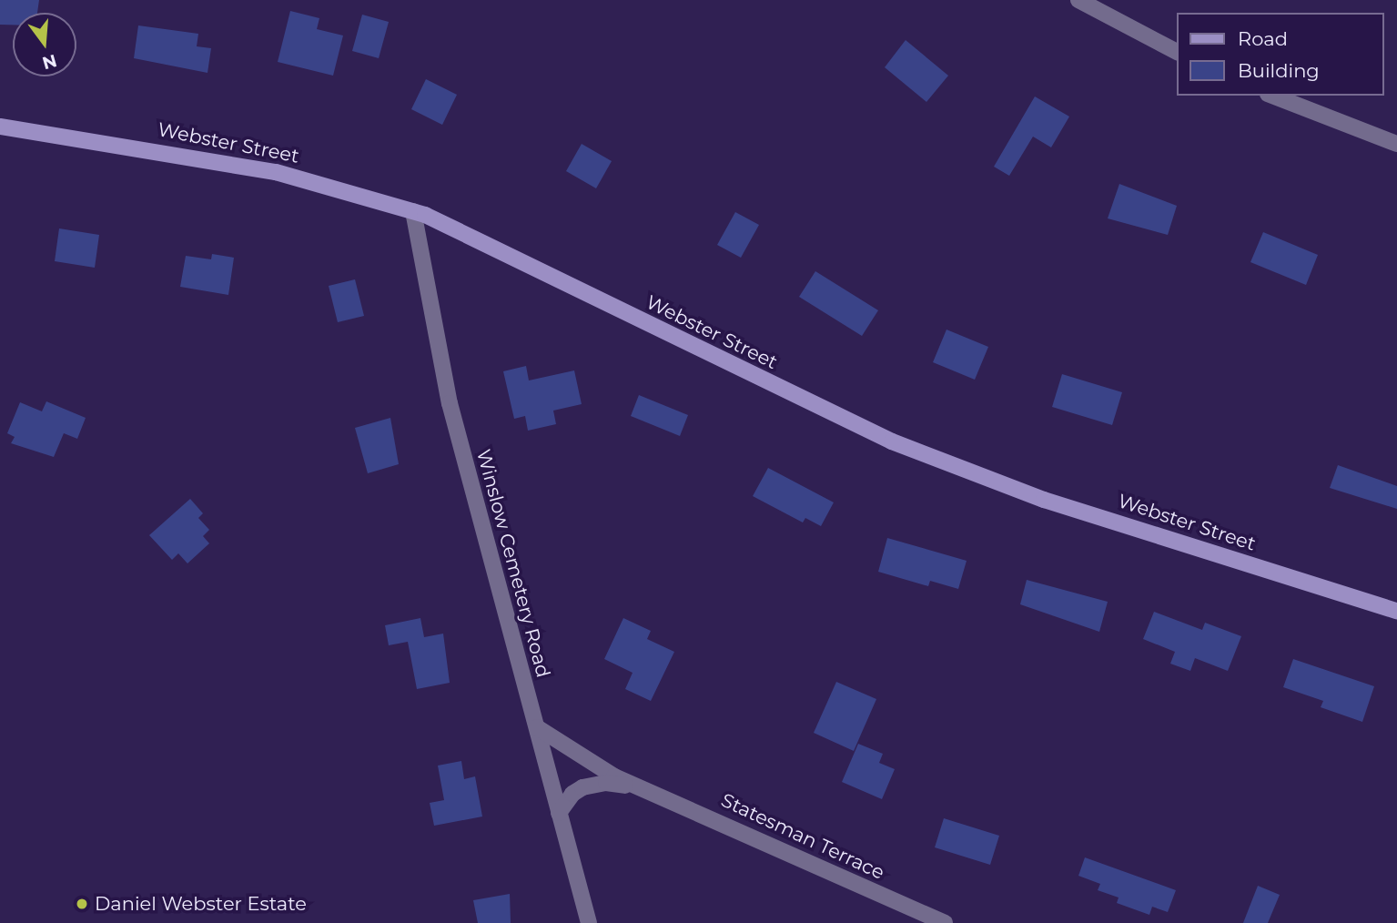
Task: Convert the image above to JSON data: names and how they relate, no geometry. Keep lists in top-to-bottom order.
{
  "streets": {
    "street": ["Webster Street", "Winslow Cemetery Road", "Statesman Terrace"]
  },
  "crossings": [
    ["Webster Street", "Winslow Cemetery Road"],
    ["Winslow Cemetery Road", "Statesman Terrace"]
  ],
  "places": ["Daniel Webster Estate"],
  "legend": ["Road", "Building"],
  "north": "bottom"
}
